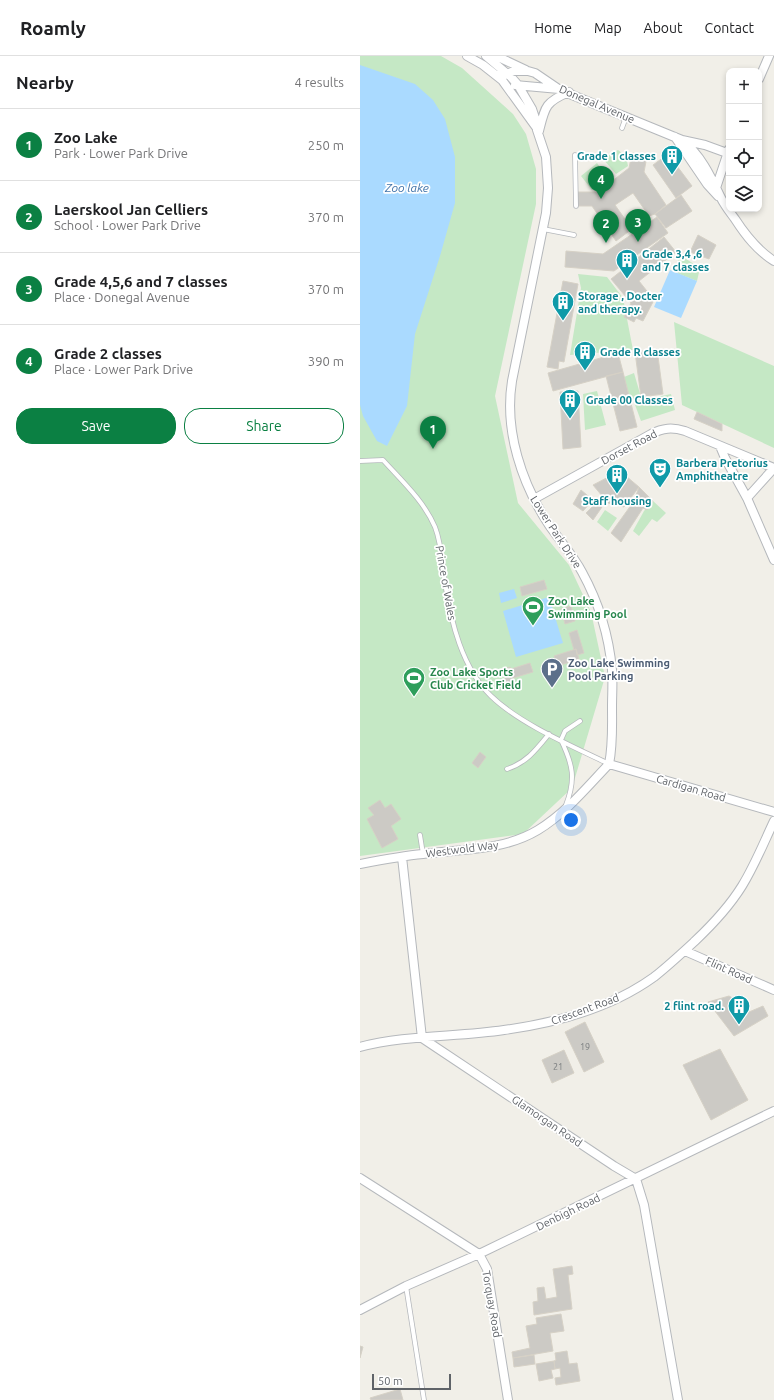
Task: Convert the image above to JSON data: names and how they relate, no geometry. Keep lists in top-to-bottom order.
{
  "streets": {
    "street": [
      "Donegal Avenue",
      "Dorset Road",
      "Lower Park Drive",
      "Cardigan Road",
      "Westwold Way",
      "Flint Road",
      "Crescent Road",
      "Glamorgan Road",
      "Denbigh Road",
      "Torquay Road"
    ],
    "lane": ["Prince of Wales"]
  },
  "crossings": [
    ["Dorset Road", "Lower Park Drive"],
    ["Lower Park Drive", "Prince of Wales"],
    ["Lower Park Drive", "Cardigan Road"],
    ["Lower Park Drive", "Westwold Way"],
    ["Prince of Wales", "Cardigan Road"],
    ["Prince of Wales", "Westwold Way"],
    ["Cardigan Road", "Westwold Way"],
    ["Flint Road", "Crescent Road"],
    ["Crescent Road", "Glamorgan Road"],
    ["Glamorgan Road", "Denbigh Road"],
    ["Denbigh Road", "Torquay Road"]
  ],
  "water": ["Zoo lake"],
  "places": {
    "building": [
      "Grade 1 classes",
      "Grade 3,4 ,6 and 7 classes",
      "Storage , Docter and therapy.",
      "Grade R classes",
      "Grade 00 Classes",
      "Staff housing",
      "2 flint road."
    ],
    "theatre": ["Barbera Pretorius Amphitheatre"],
    "sports": ["Zoo Lake Swimming Pool", "Zoo Lake Sports Club Cricket Field"],
    "parking": ["Zoo Lake Swimming Pool Parking"]
  },
  "house_numbers": ["19", "21"],
  "scale_bar": "50 m",
  "page": {
    "header": "Roamly",
    "nav": [
      "Home",
      "Map",
      "About",
      "Contact"
    ],
    "heading": ["Nearby", "4 results"],
    "map_buttons": ["+", "−"],
    "list": [
      {
        "mark": "1",
        "name": "Zoo Lake",
        "note": "Park · Lower Park Drive",
        "value": "250 m"
      },
      {
        "mark": "2",
        "name": "Laerskool Jan Celliers",
        "note": "School · Lower Park Drive",
        "value": "370 m"
      },
      {
        "mark": "3",
        "name": "Grade 4,5,6 and 7 classes",
        "note": "Place · Donegal Avenue",
        "value": "370 m"
      },
      {
        "mark": "4",
        "name": "Grade 2 classes",
        "note": "Place · Lower Park Drive",
        "value": "390 m"
      }
    ],
    "pins": [
      "4",
      "3",
      "2",
      "1"
    ],
    "buttons": ["Save", "Share"],
    "scale": "50 m"
  }
}
